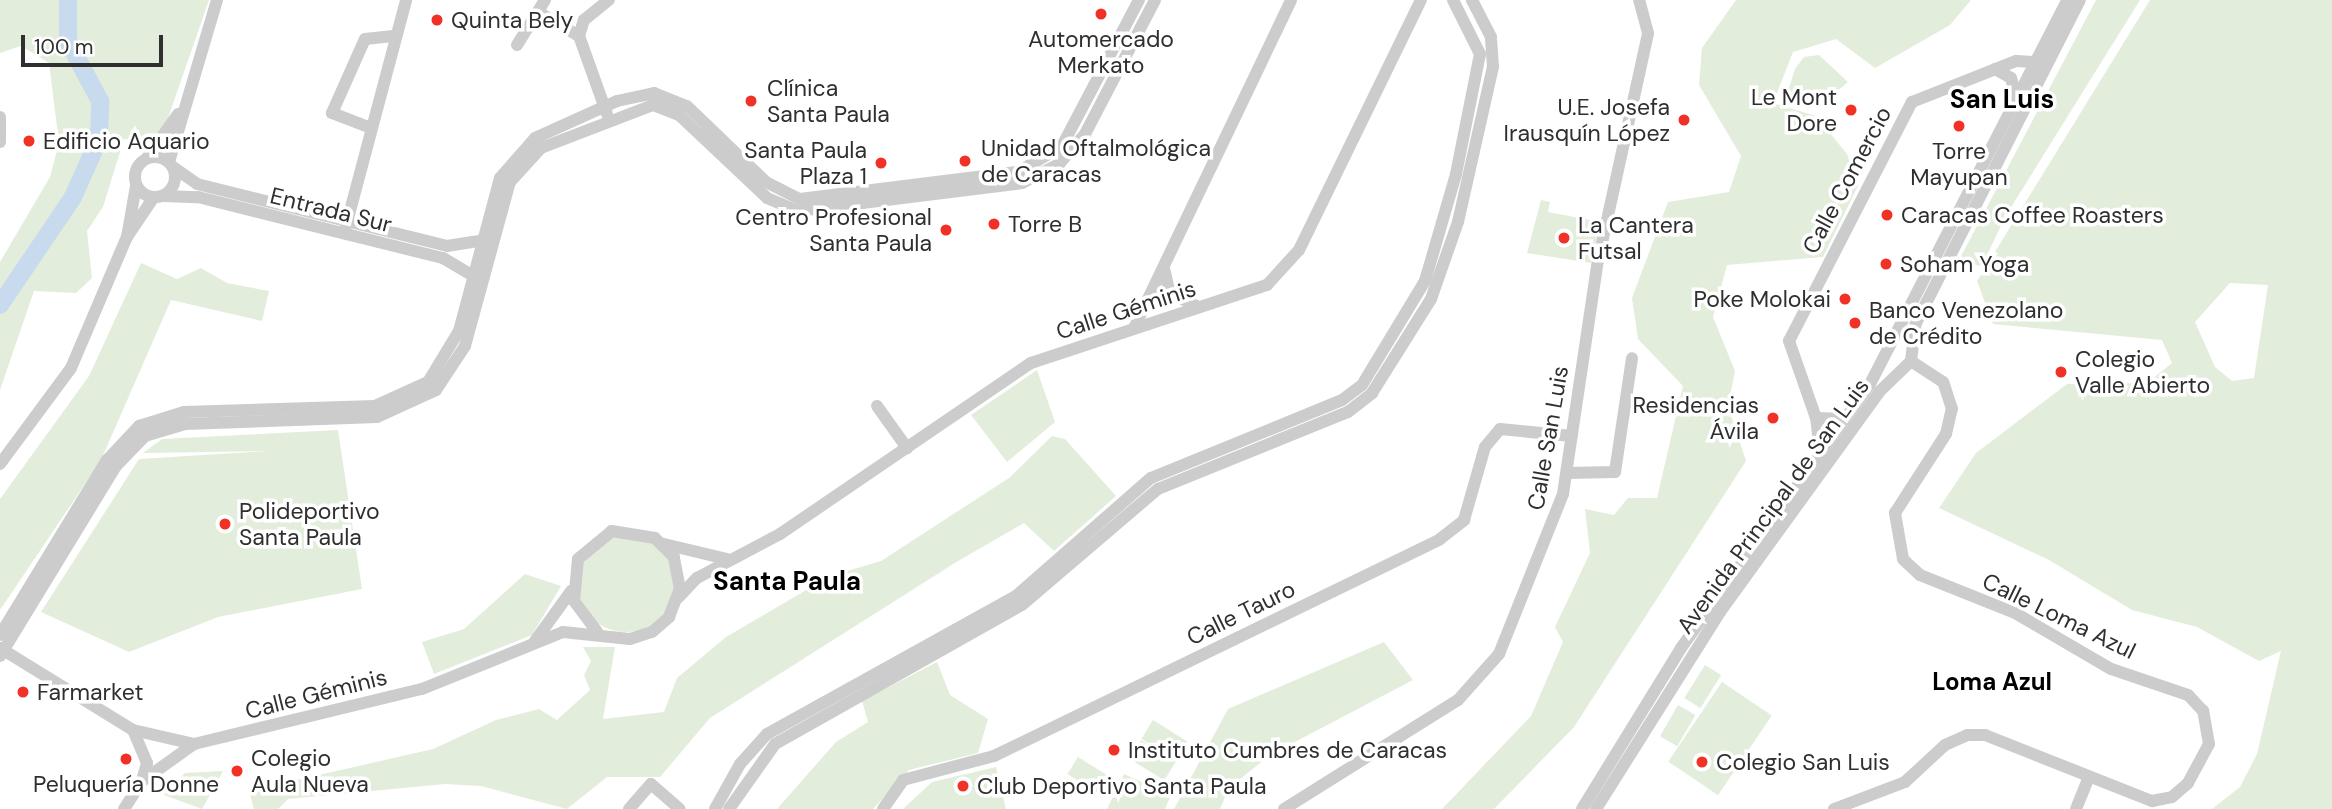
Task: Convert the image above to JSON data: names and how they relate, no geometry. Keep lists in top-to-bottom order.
{
  "streets": {
    "street": [
      "Calle Comercio",
      "Entrada Sur",
      "Calle Géminis",
      "Calle San Luis",
      "Avenida Principal de San Luis",
      "Calle Tauro",
      "Calle Loma Azul"
    ]
  },
  "crossings": [
    ["Calle Comercio", "Avenida Principal de San Luis"],
    ["Calle San Luis", "Calle Tauro"],
    ["Avenida Principal de San Luis", "Calle Loma Azul"]
  ],
  "districts": ["San Luis", "Santa Paula", "Loma Azul"],
  "places": [
    "Automercado Merkato",
    "Quinta Bely",
    "Clínica Santa Paula",
    "Le Mont Dore",
    "U.E. Josefa Irausquín López",
    "Torre Mayupan",
    "Edificio Aquario",
    "Unidad Oftalmológica de Caracas",
    "Santa Paula Plaza 1",
    "Caracas Coffee Roasters",
    "Torre B",
    "Centro Profesional Santa Paula",
    "La Cantera Futsal",
    "Soham Yoga",
    "Poke Molokai",
    "Banco Venezolano de Crédito",
    "Colegio Valle Abierto",
    "Residencias Ávila",
    "Polideportivo Santa Paula",
    "Farmarket",
    "Instituto Cumbres de Caracas",
    "Peluquería Donne",
    "Colegio San Luis",
    "Colegio Aula Nueva",
    "Club Deportivo Santa Paula"
  ],
  "scale_bar": "100 m"
}
